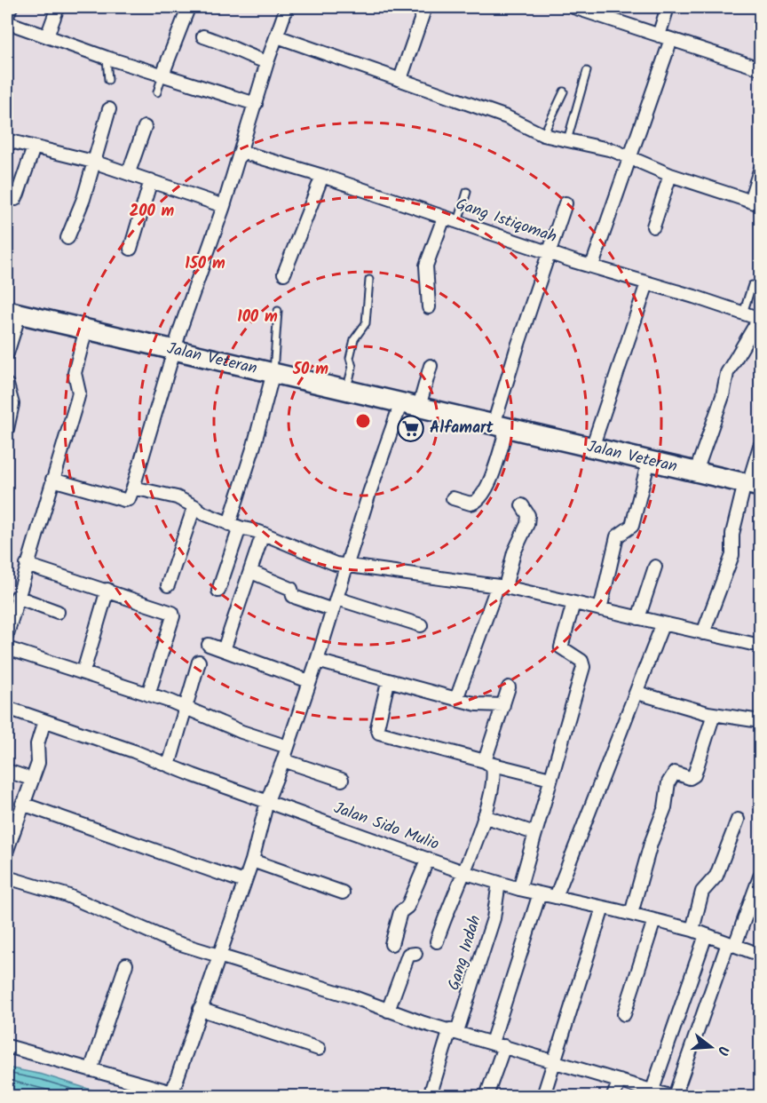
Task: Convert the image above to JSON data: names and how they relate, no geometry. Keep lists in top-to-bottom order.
{
  "streets": {
    "main road": ["Jalan Veteran"],
    "street": ["Gang Istiqomah", "Jalan Sido Mulio", "Gang Indah"]
  },
  "crossings": [
    ["Jalan Sido Mulio", "Gang Indah"]
  ],
  "places": {
    "supermarket": ["Alfamart"]
  },
  "north": "right",
  "rings": [
    "200 m",
    "150 m",
    "100 m",
    "50 m"
  ]
}
